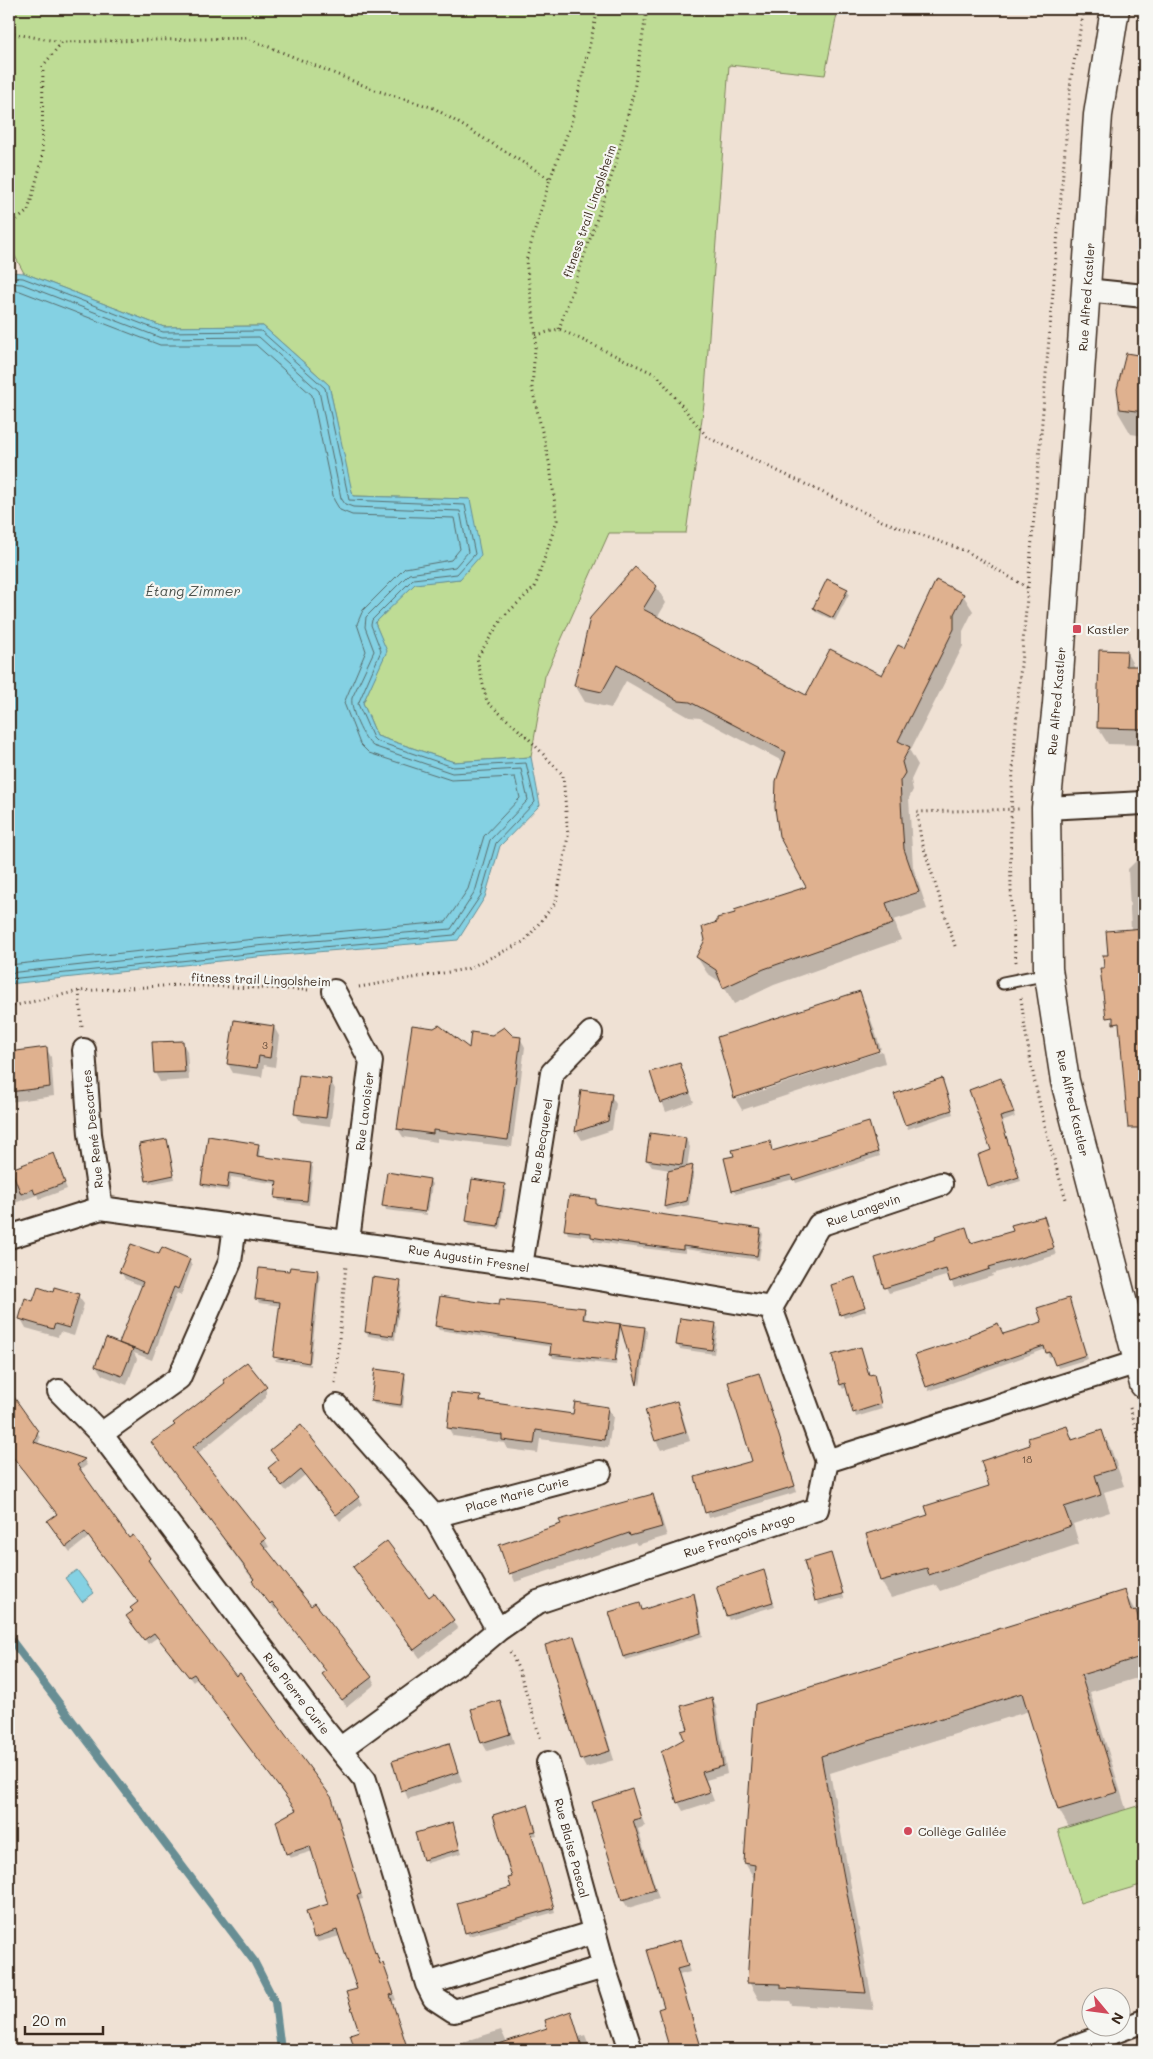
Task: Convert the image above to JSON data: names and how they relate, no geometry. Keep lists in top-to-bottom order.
{
  "streets": {
    "street": [
      "Rue Alfred Kastler",
      "Rue Lavoisier",
      "Rue René Descartes",
      "Rue Becquerel",
      "Rue Langevin",
      "Rue Augustin Fresnel",
      "Place Marie Curie",
      "Rue François Arago",
      "Rue Pierre Curie",
      "Rue Blaise Pascal"
    ],
    "path": ["fitness trail Lingolsheim"]
  },
  "crossings": [
    ["fitness trail Lingolsheim", "Rue Lavoisier"],
    ["Rue Lavoisier", "Rue Augustin Fresnel"],
    ["Rue René Descartes", "Rue Augustin Fresnel"],
    ["Rue Becquerel", "Rue Augustin Fresnel"],
    ["Rue Langevin", "Rue Augustin Fresnel"],
    ["Rue François Arago", "Rue Pierre Curie"]
  ],
  "water": ["Étang Zimmer"],
  "places": {
    "transit": ["Kastler"],
    "other": ["Collège Galilée"]
  },
  "house_numbers": ["3", "18"],
  "scale_bar": "20 m",
  "north": "bottom right"
}
